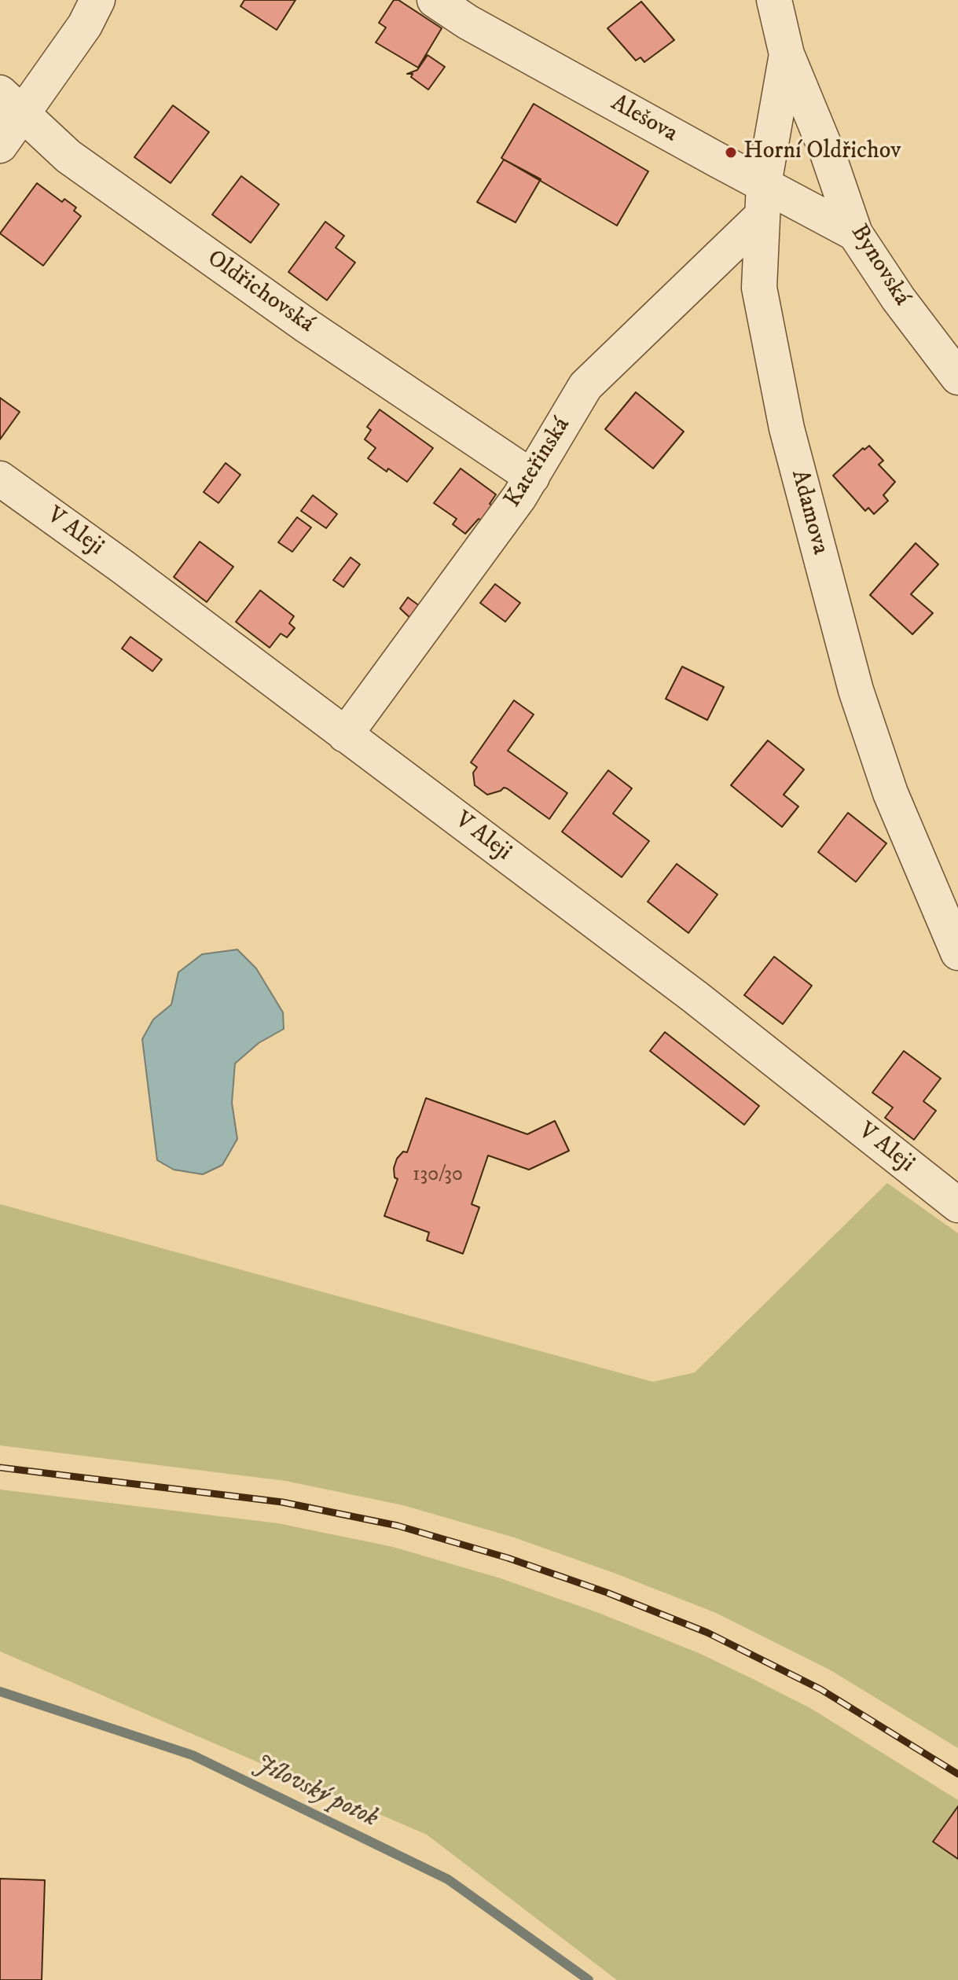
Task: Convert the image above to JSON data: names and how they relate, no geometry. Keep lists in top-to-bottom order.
{
  "streets": {
    "street": [
      "Alešova",
      "Bynovská",
      "Oldřichovská",
      "Kateřinská",
      "Adamova",
      "V Aleji"
    ]
  },
  "crossings": [
    ["Alešova", "Bynovská"],
    ["Alešova", "Kateřinská"],
    ["Alešova", "Adamova"],
    ["Bynovská", "Adamova"],
    ["Oldřichovská", "Kateřinská"],
    ["Kateřinská", "Adamova"],
    ["Kateřinská", "V Aleji"]
  ],
  "water": ["Jílovský potok"],
  "places": ["Horní Oldřichov"],
  "house_numbers": ["130/30"]
}
